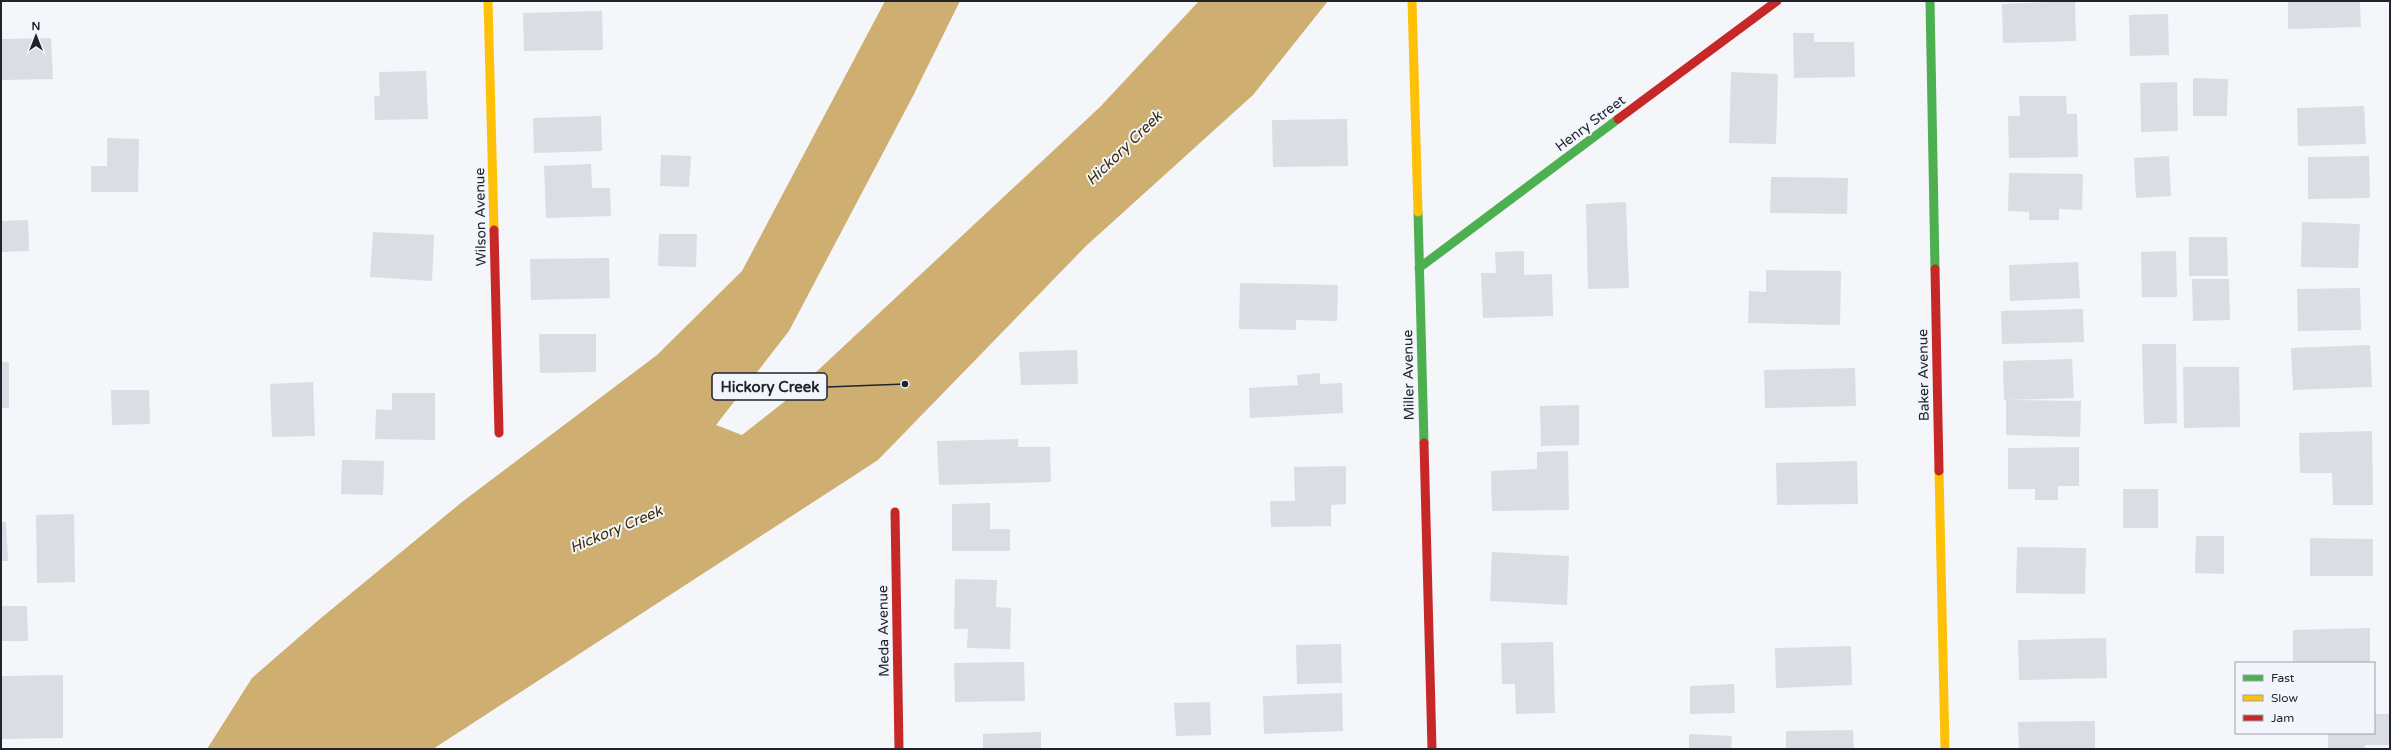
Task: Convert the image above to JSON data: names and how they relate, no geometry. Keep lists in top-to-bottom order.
{
  "streets": {
    "street": [
      "Henry Street",
      "Wilson Avenue",
      "Miller Avenue",
      "Baker Avenue",
      "Meda Avenue"
    ]
  },
  "crossings": [
    ["Henry Street", "Miller Avenue"]
  ],
  "water": ["Hickory Creek"],
  "places": ["Hickory Creek"],
  "legend": ["Fast", "Slow", "Jam"],
  "north": "top"
}
